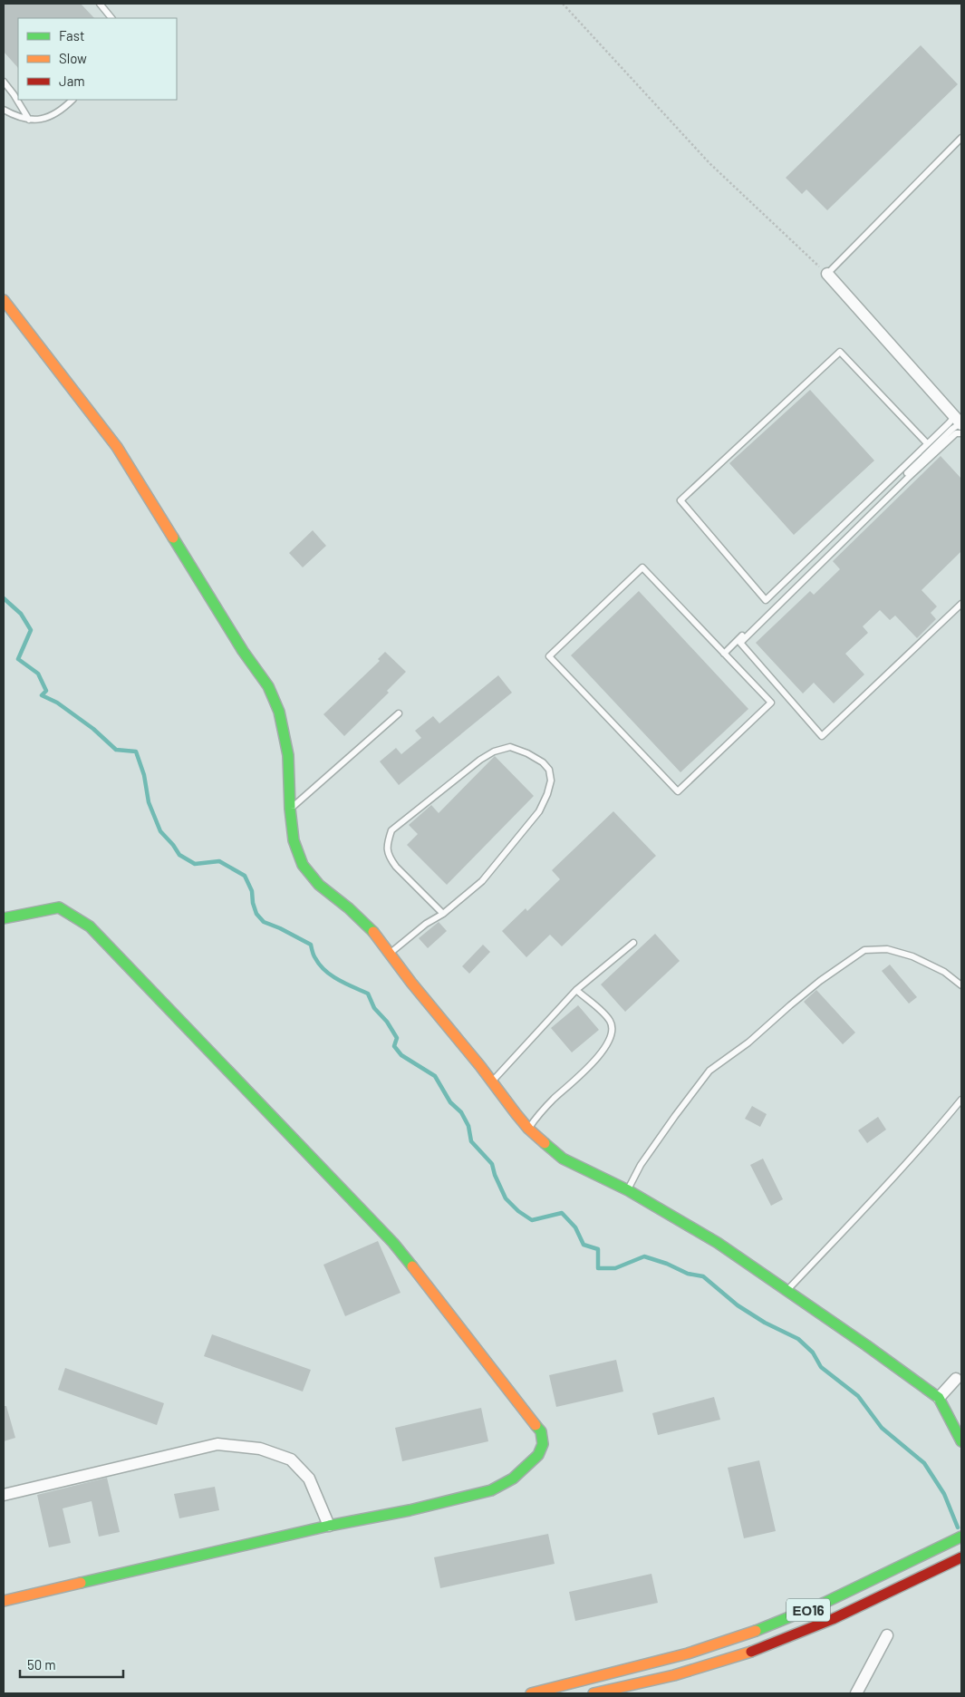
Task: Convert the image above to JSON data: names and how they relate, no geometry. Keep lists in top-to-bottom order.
{
  "streets": {
    "street": ["ΕΟ16"]
  },
  "legend": ["Fast", "Slow", "Jam"],
  "scale_bar": "50 m"
}
